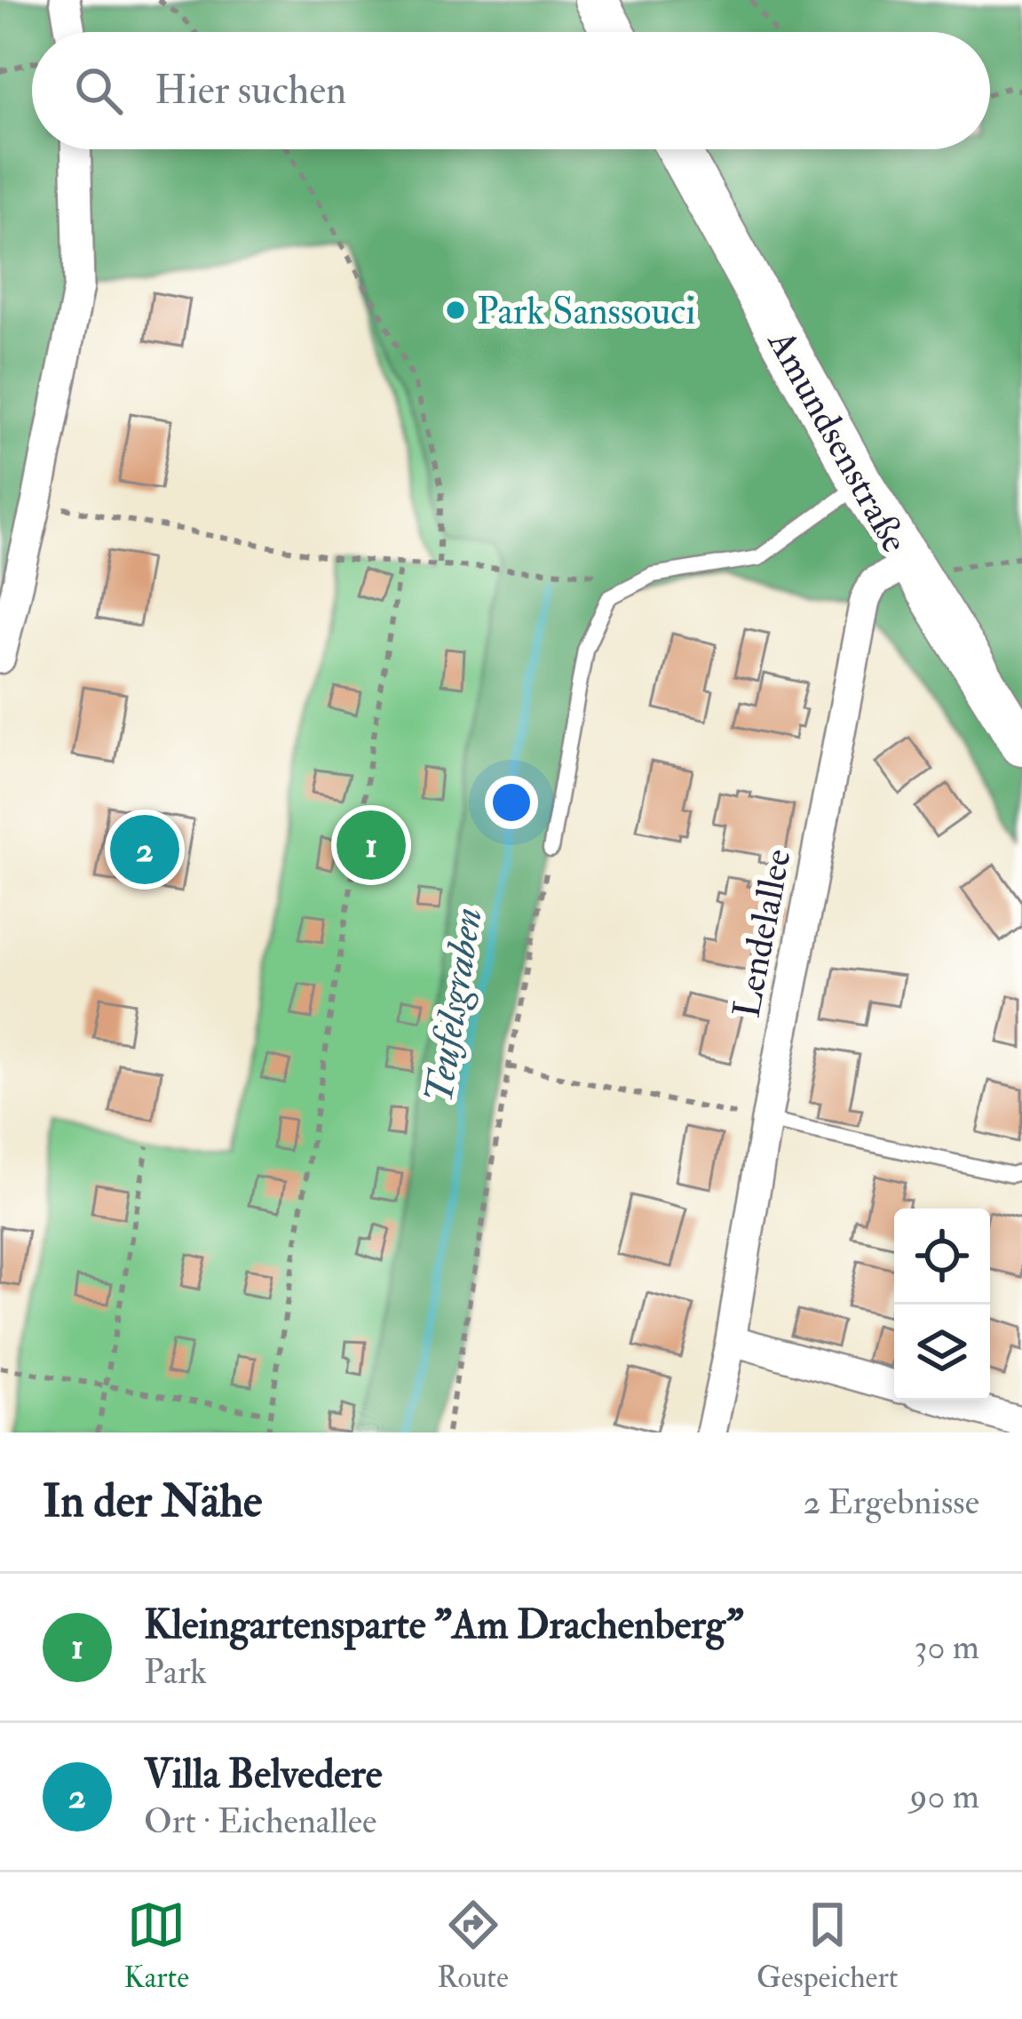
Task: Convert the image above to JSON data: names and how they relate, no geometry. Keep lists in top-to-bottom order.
{
  "streets": {
    "street": ["Amundsenstraße", "Lendelallee"]
  },
  "crossings": [
    ["Amundsenstraße", "Lendelallee"]
  ],
  "water": ["Teufelsgraben"],
  "places": ["Park Sanssouci"],
  "page": {
    "search": "Hier suchen",
    "pins": ["1", "2"],
    "heading": ["In der Nähe", "2 Ergebnisse"],
    "list": [
      {
        "mark": "1",
        "name": "Kleingartensparte \"Am Drachenberg\"",
        "note": "Park",
        "value": "30 m"
      },
      {
        "mark": "2",
        "name": "Villa Belvedere",
        "note": "Ort · Eichenallee",
        "value": "90 m"
      }
    ],
    "nav": ["Karte", "Route", "Gespeichert"]
  }
}
